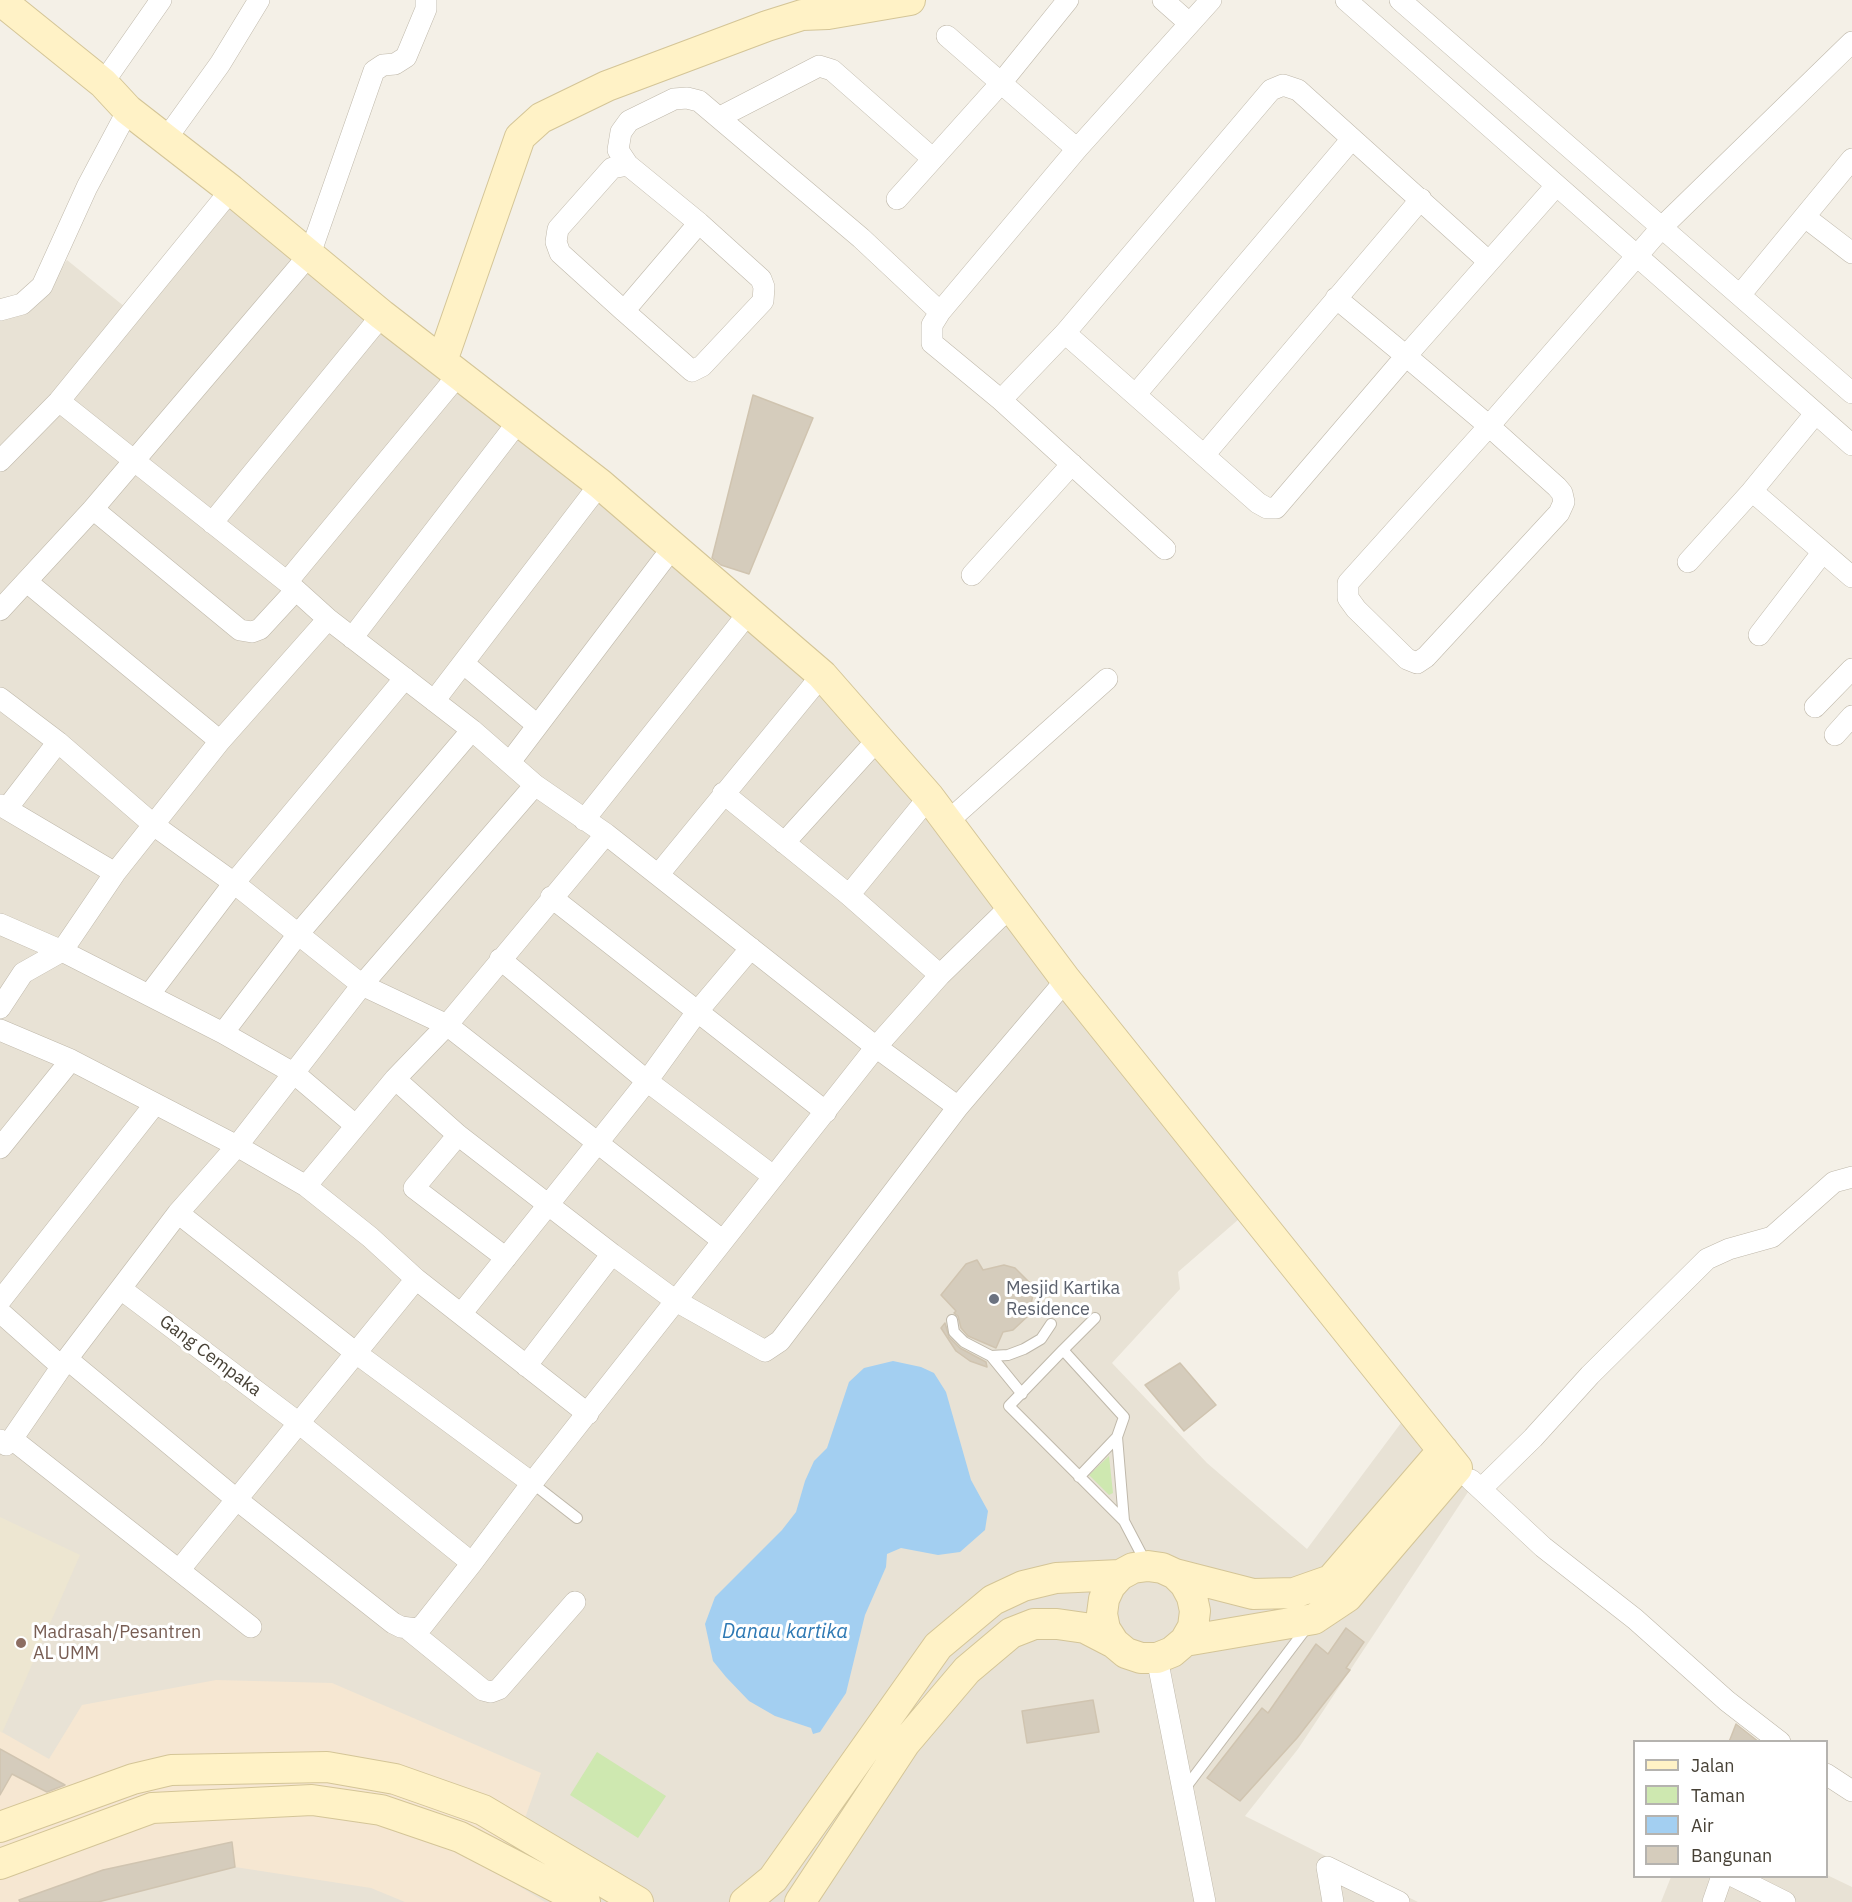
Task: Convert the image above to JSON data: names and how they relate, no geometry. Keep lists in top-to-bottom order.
{
  "streets": {
    "street": ["Gang Cempaka"]
  },
  "water": ["Danau kartika"],
  "places": ["Mesjid Kartika Residence", "Madrasah/Pesantren AL UMM"],
  "legend": [
    "Jalan",
    "Taman",
    "Air",
    "Bangunan"
  ]
}
